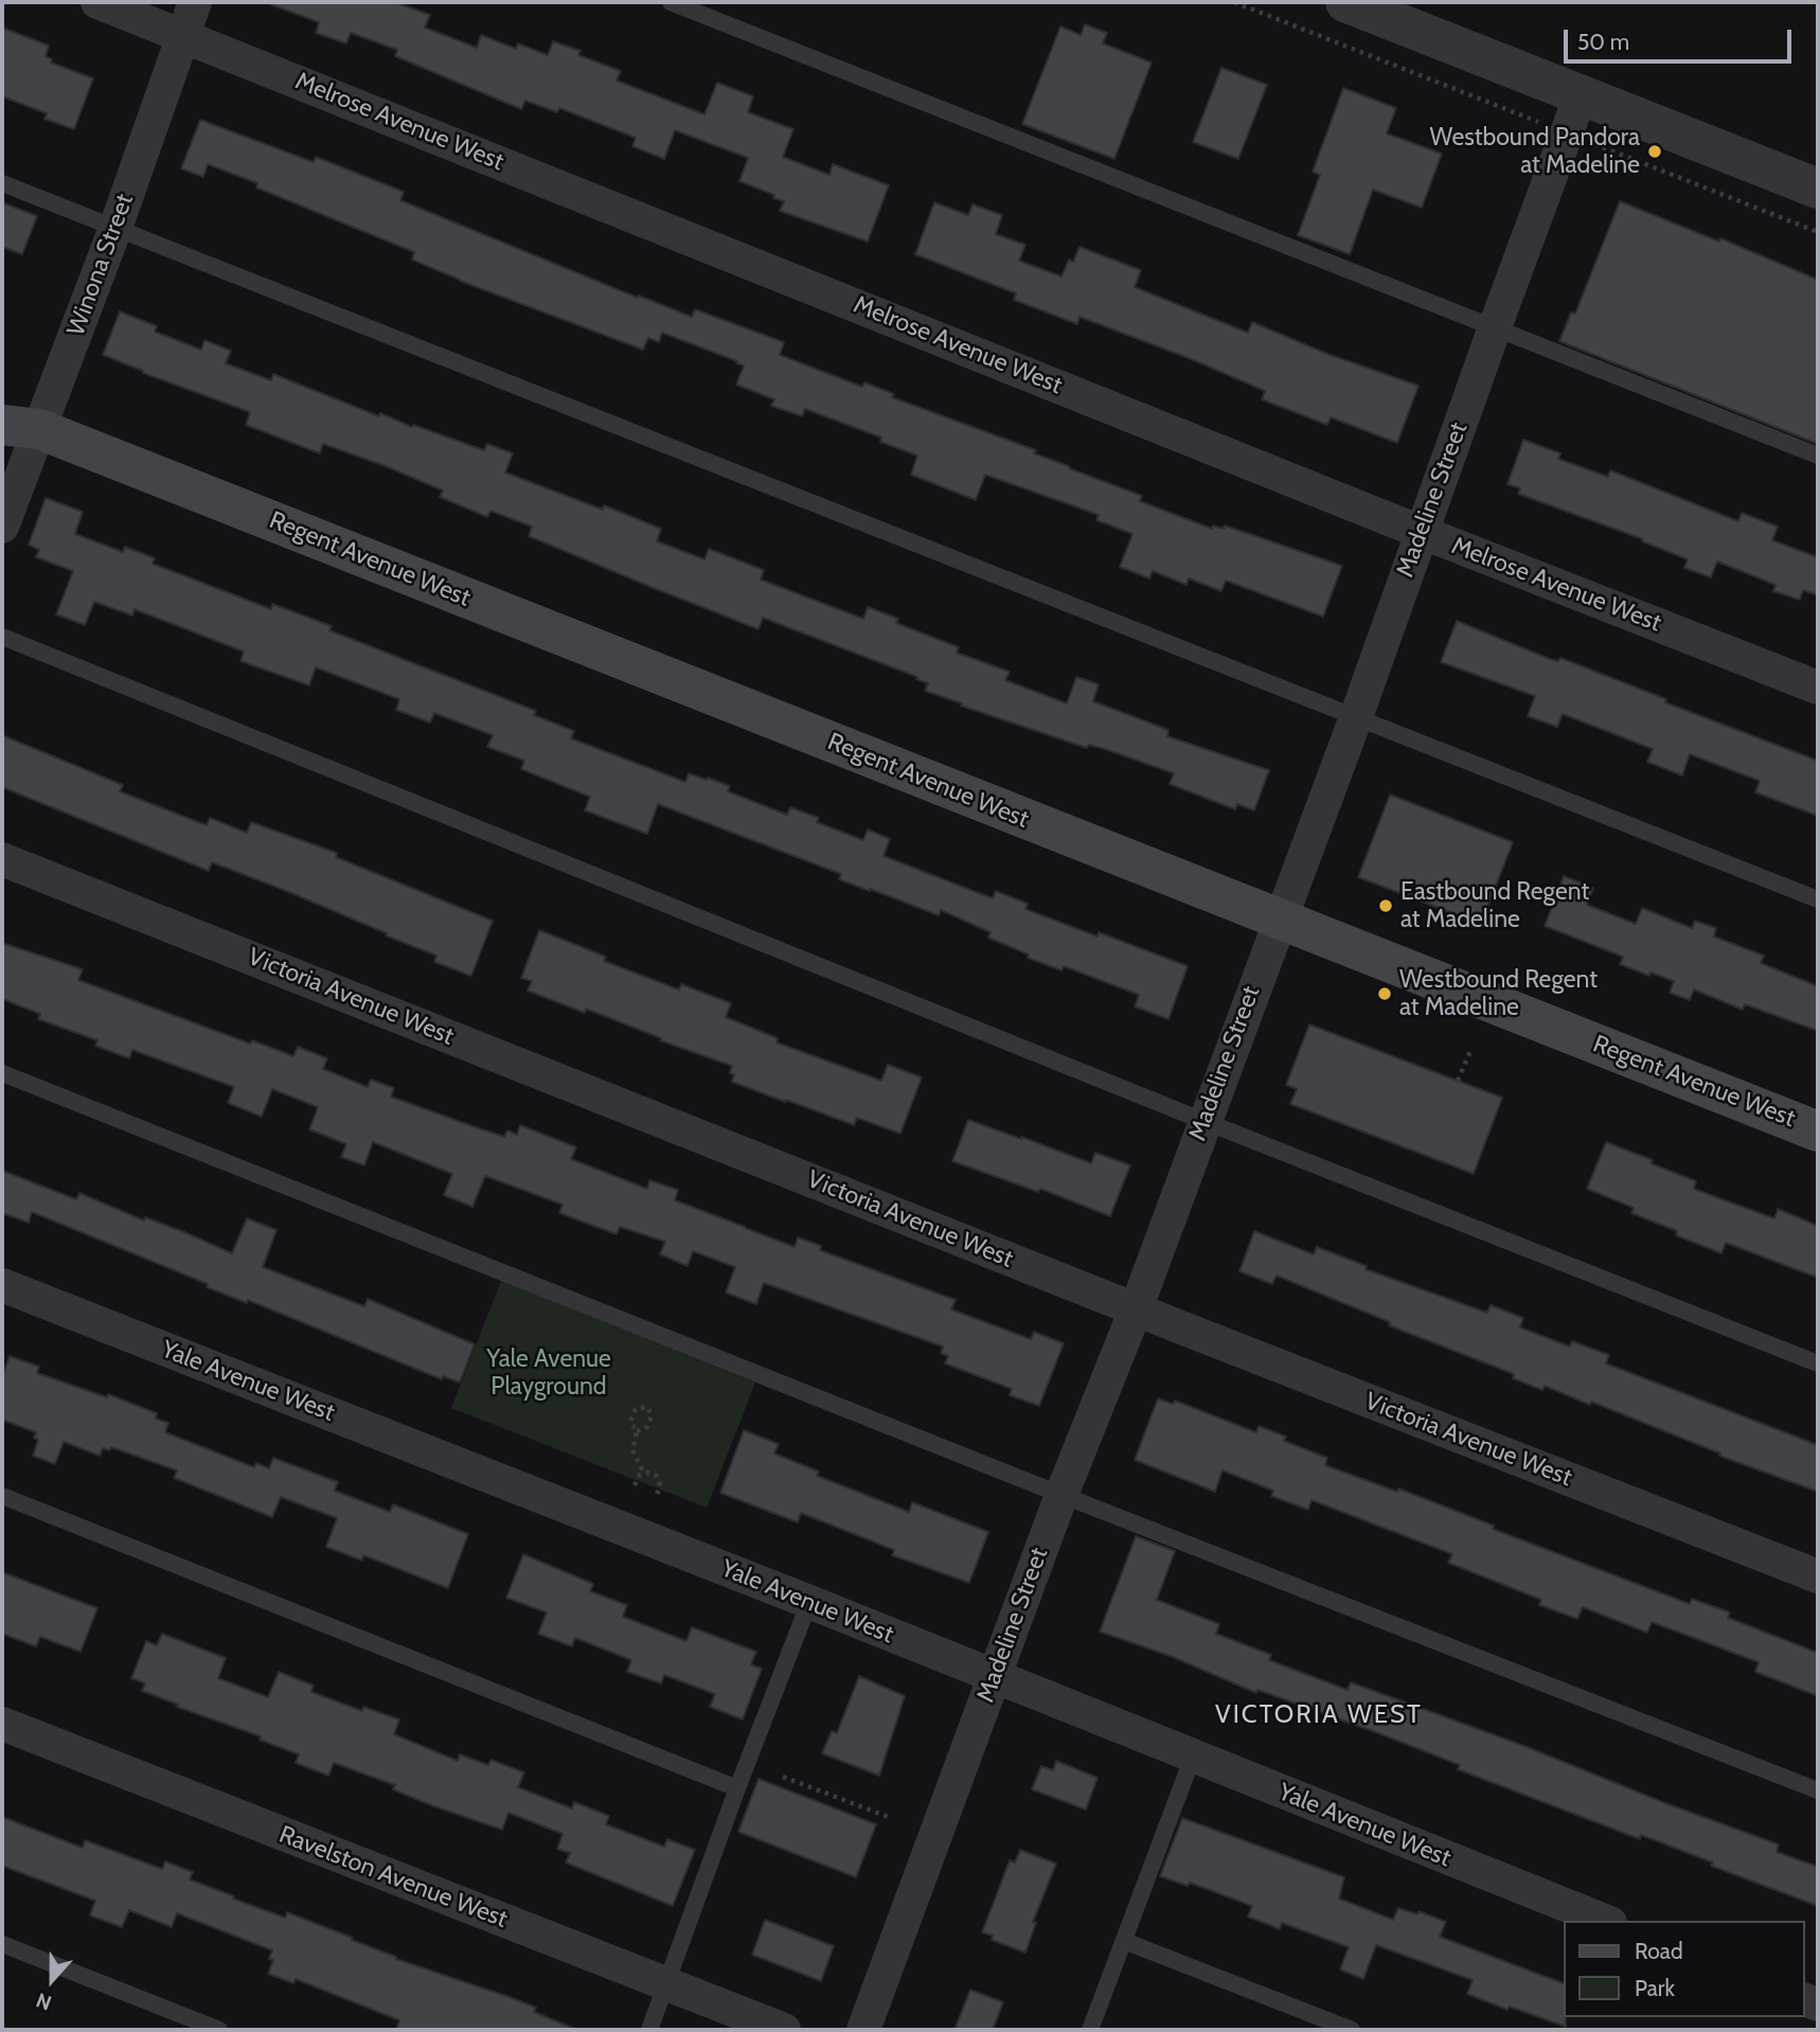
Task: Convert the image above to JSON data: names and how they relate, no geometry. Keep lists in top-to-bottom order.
{
  "streets": {
    "main road": ["Regent Avenue West"],
    "street": [
      "Melrose Avenue West",
      "Winona Street",
      "Madeline Street",
      "Victoria Avenue West",
      "Yale Avenue West",
      "Ravelston Avenue West"
    ]
  },
  "crossings": [
    ["Melrose Avenue West", "Winona Street"],
    ["Melrose Avenue West", "Madeline Street"],
    ["Winona Street", "Regent Avenue West"],
    ["Madeline Street", "Regent Avenue West"],
    ["Madeline Street", "Victoria Avenue West"],
    ["Madeline Street", "Yale Avenue West"]
  ],
  "districts": ["VICTORIA WEST"],
  "parks": ["Yale Avenue Playground"],
  "places": ["Westbound Pandora at Madeline", "Eastbound Regent at Madeline", "Westbound Regent at Madeline"],
  "legend": ["Road", "Park"],
  "scale_bar": "50 m",
  "north": "bottom"
}
